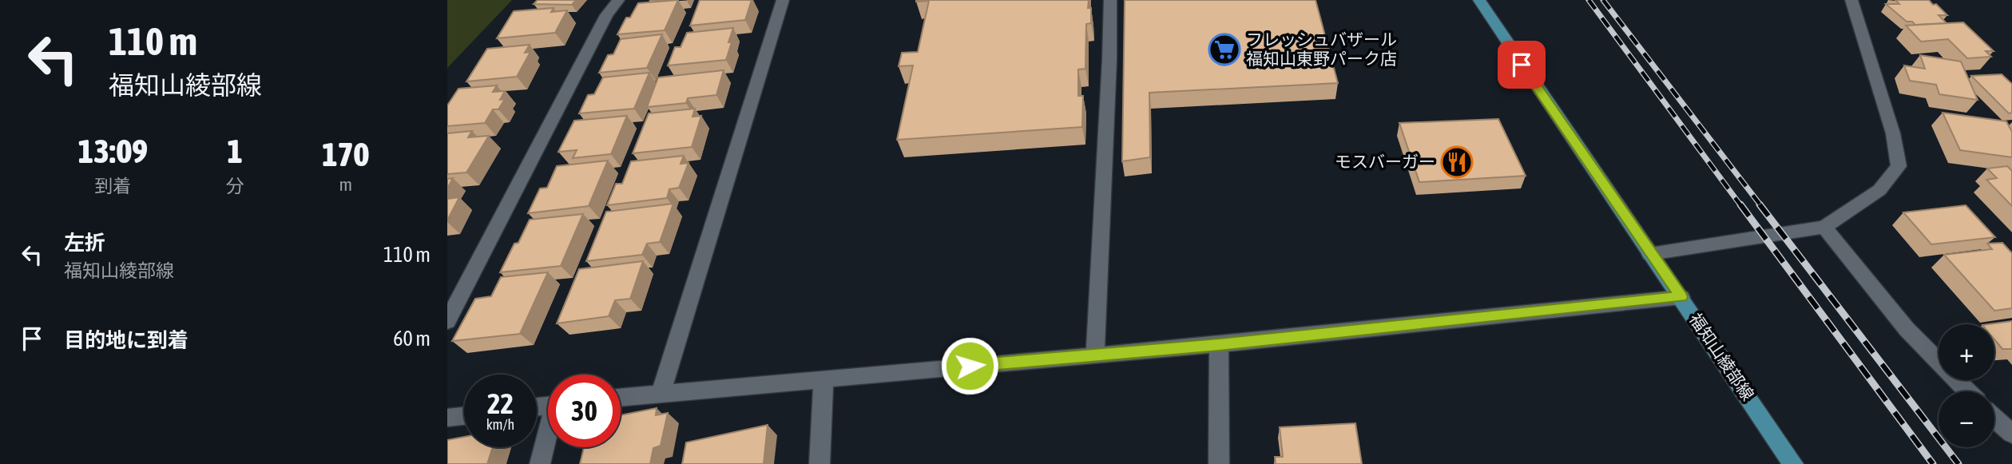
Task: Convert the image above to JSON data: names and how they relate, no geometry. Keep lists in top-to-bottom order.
{
  "streets": {
    "main road": ["福知山綾部線"]
  },
  "places": {
    "supermarket": ["フレッシュバザール 福知山東野パーク店"],
    "restaurant": ["モスバーガー"]
  },
  "page": {
    "turn": ["110 m", "福知山綾部線"],
    "eta": [
      "13:09",
      "到着",
      "1",
      "分",
      "170",
      "m"
    ],
    "list": [
      {
        "name": "左折",
        "note": "福知山綾部線",
        "value": "110 m"
      },
      {
        "name": "目的地に到着",
        "value": "60 m"
      }
    ],
    "map_buttons": ["+", "−"],
    "speed": "22 km/h",
    "limit": "30"
  }
}
